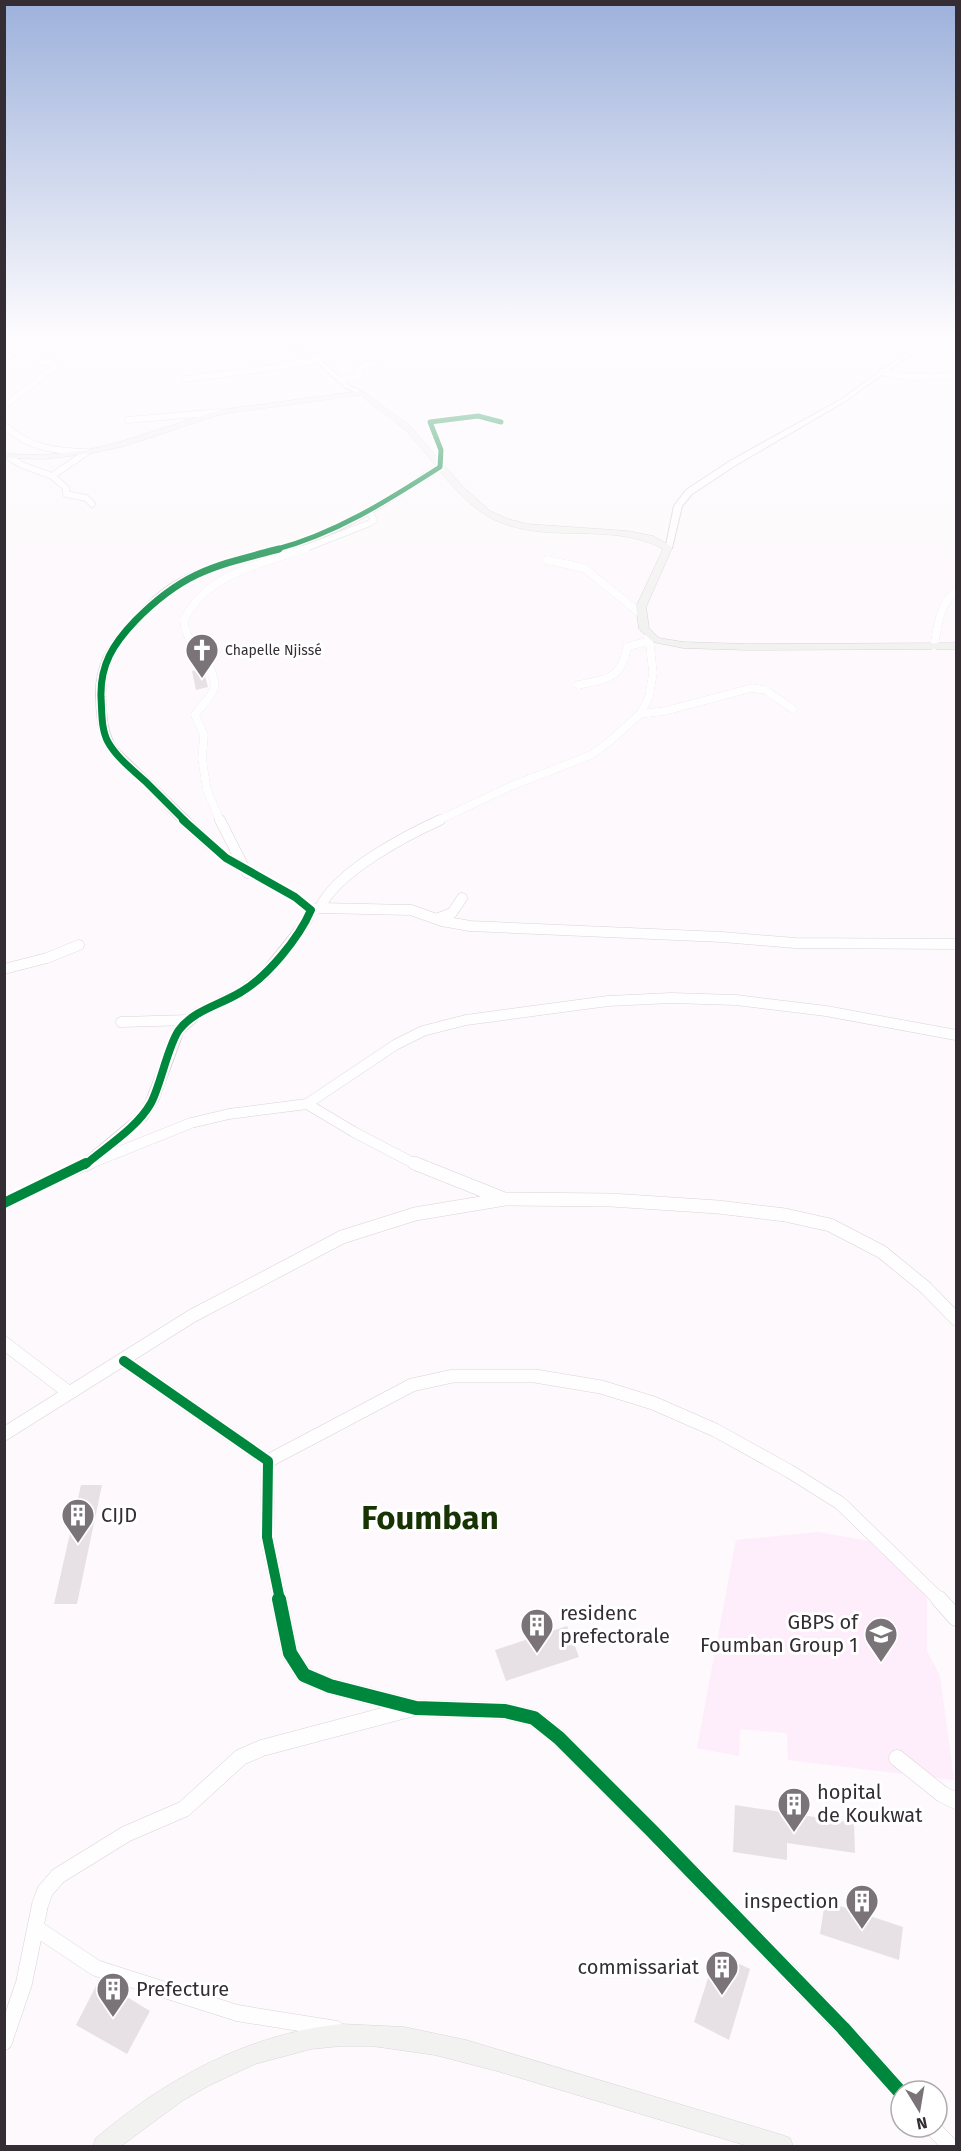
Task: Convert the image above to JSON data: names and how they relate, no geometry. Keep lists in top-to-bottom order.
{
  "districts": ["Foumban"],
  "places": {
    "church": ["Chapelle Njissé"],
    "building": [
      "CIJD",
      "residenc prefectorale",
      "hopital de Koukwat",
      "inspection",
      "commissariat",
      "Prefecture"
    ],
    "school or university": ["GBPS of Foumban Group 1"]
  },
  "north": "bottom"
}
